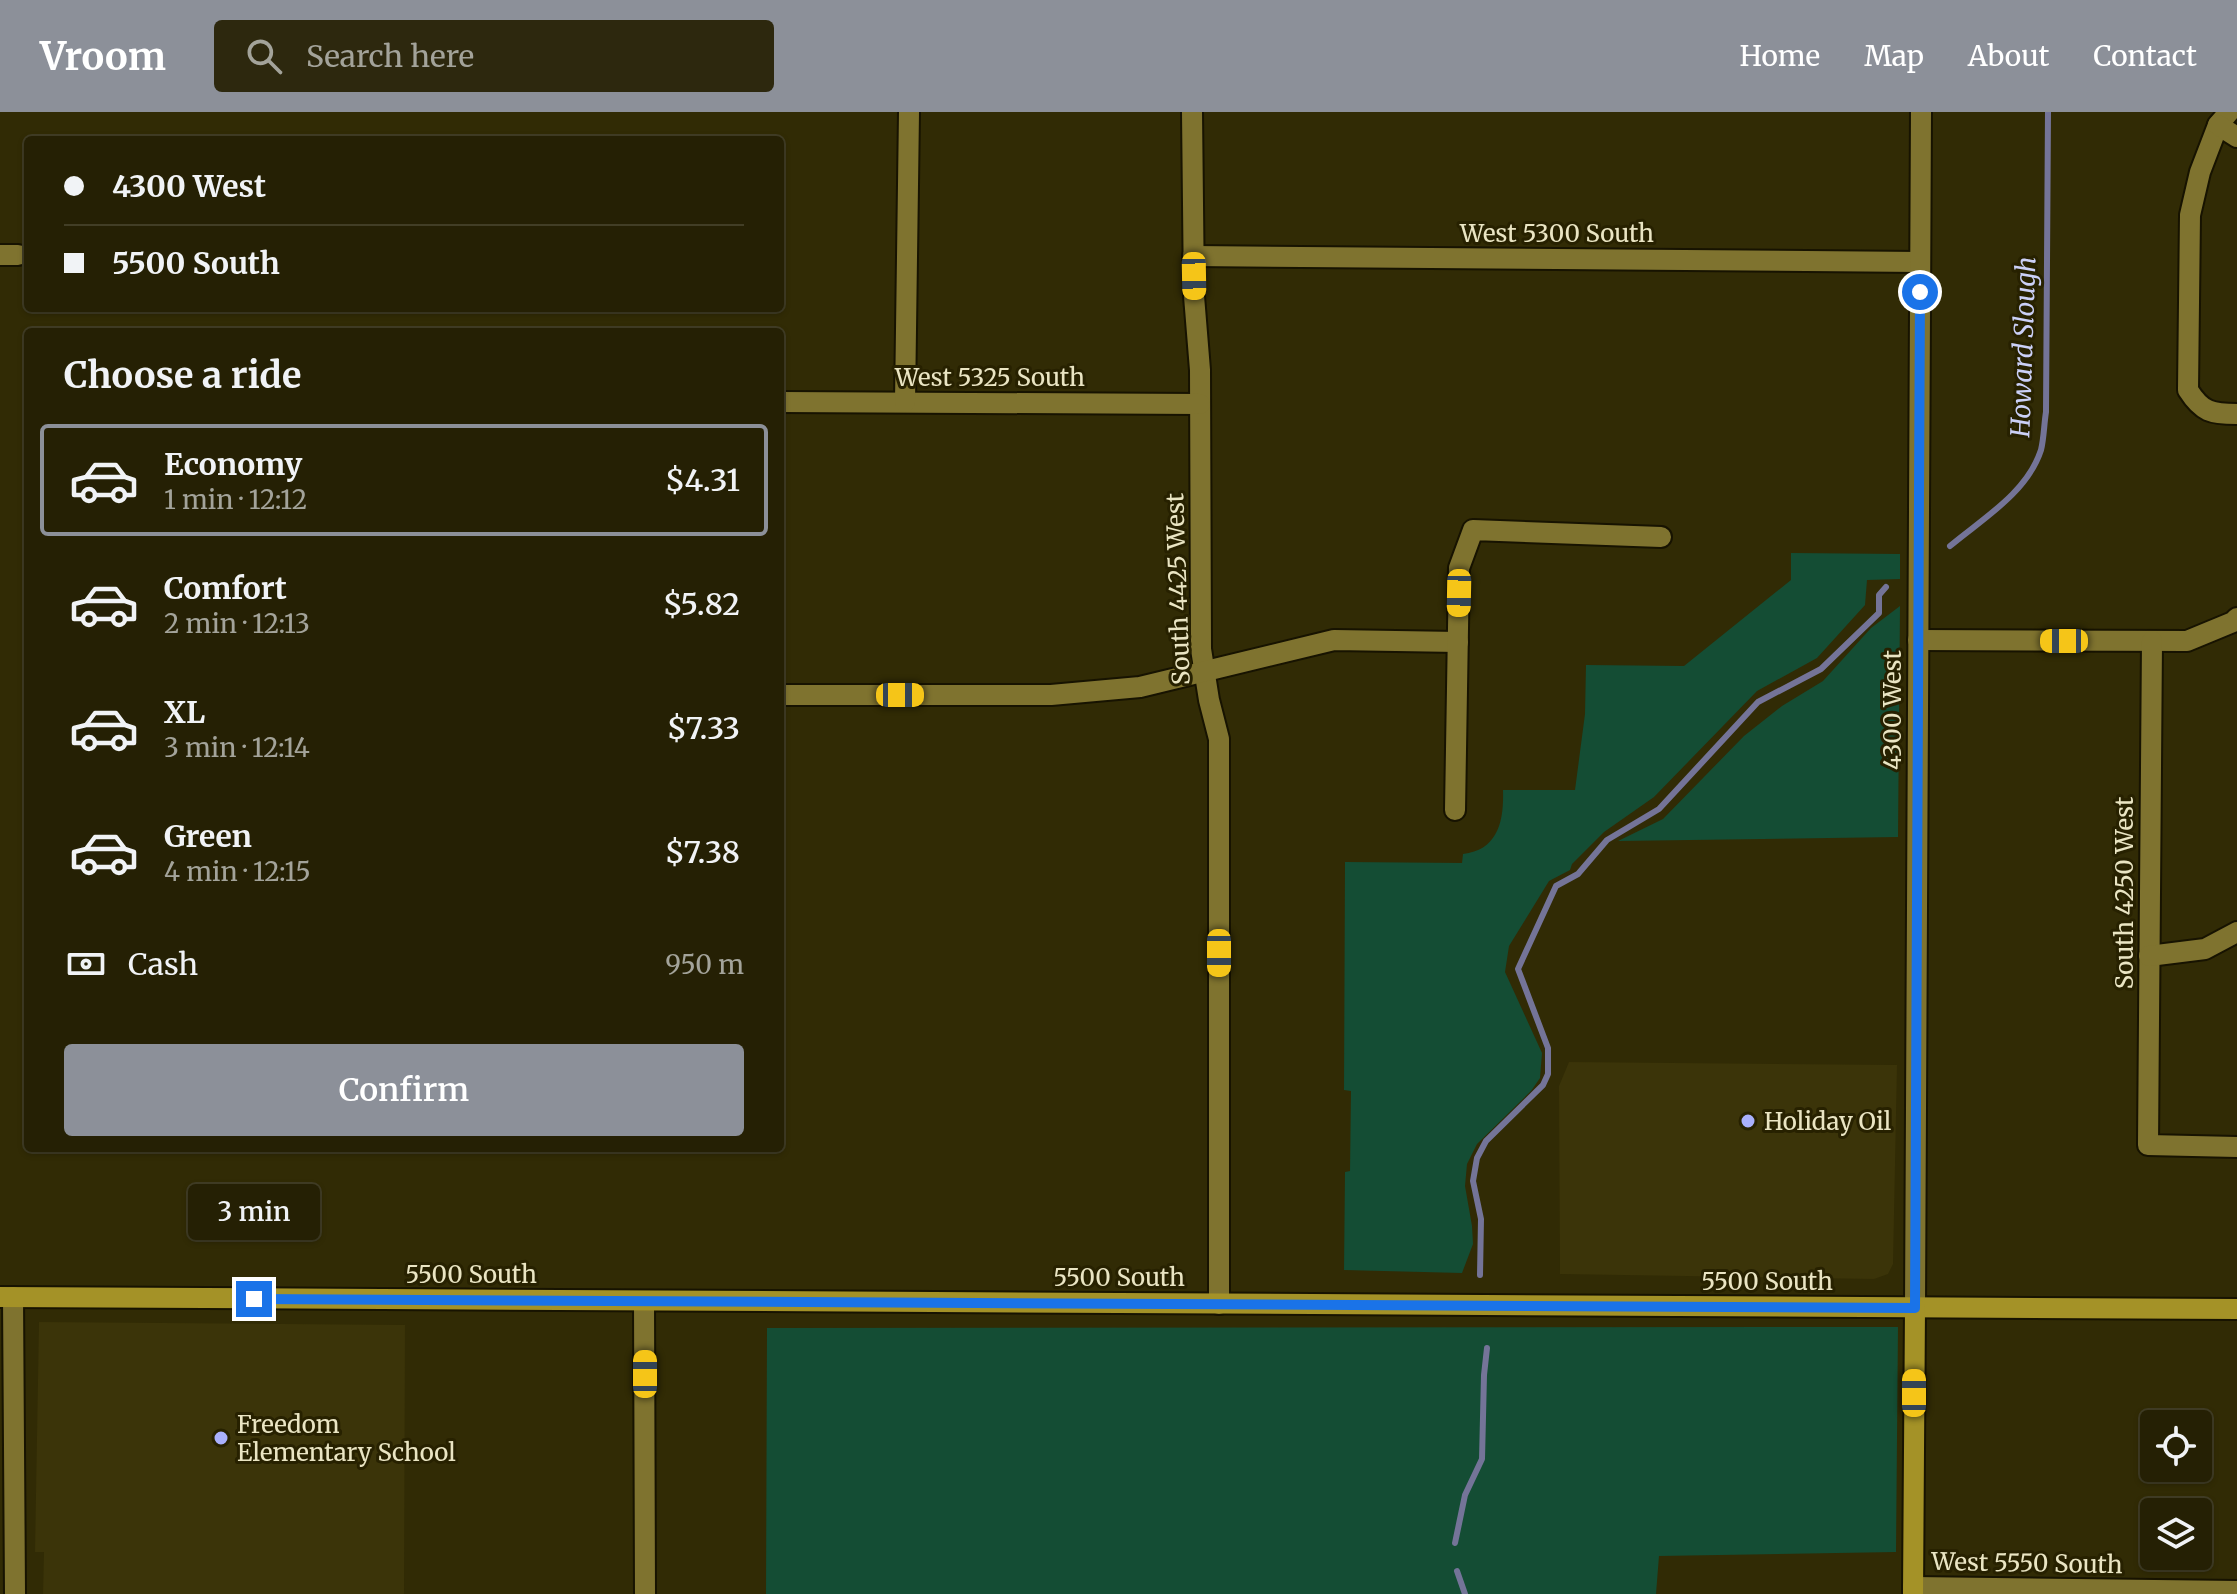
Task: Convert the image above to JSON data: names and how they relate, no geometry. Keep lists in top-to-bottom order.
{
  "streets": {
    "main road": ["5500 South"],
    "street": [
      "West 5300 South",
      "West 5325 South",
      "South 4425 West",
      "4300 West",
      "South 4250 West",
      "West 5550 South"
    ]
  },
  "crossings": [
    ["West 5300 South", "South 4425 West"],
    ["West 5300 South", "4300 West"],
    ["West 5325 South", "South 4425 West"],
    ["South 4425 West", "5500 South"],
    ["4300 West", "5500 South"]
  ],
  "water": ["Howard Slough"],
  "places": ["Holiday Oil", "Freedom Elementary School"],
  "page": {
    "header": "Vroom",
    "search": "Search here",
    "nav": [
      "Home",
      "Map",
      "About",
      "Contact"
    ],
    "banner": ["4300 West", "5500 South"],
    "heading": "Choose a ride",
    "list": [
      {
        "name": "Economy",
        "note": "1 min · 12:12",
        "value": "$4.31"
      },
      {
        "name": "Comfort",
        "note": "2 min · 12:13",
        "value": "$5.82"
      },
      {
        "name": "XL",
        "note": "3 min · 12:14",
        "value": "$7.33"
      },
      {
        "name": "Green",
        "note": "4 min · 12:15",
        "value": "$7.38"
      }
    ],
    "pay": ["Cash", "950 m"],
    "buttons": "Confirm",
    "bubble": "3 min"
  }
}
